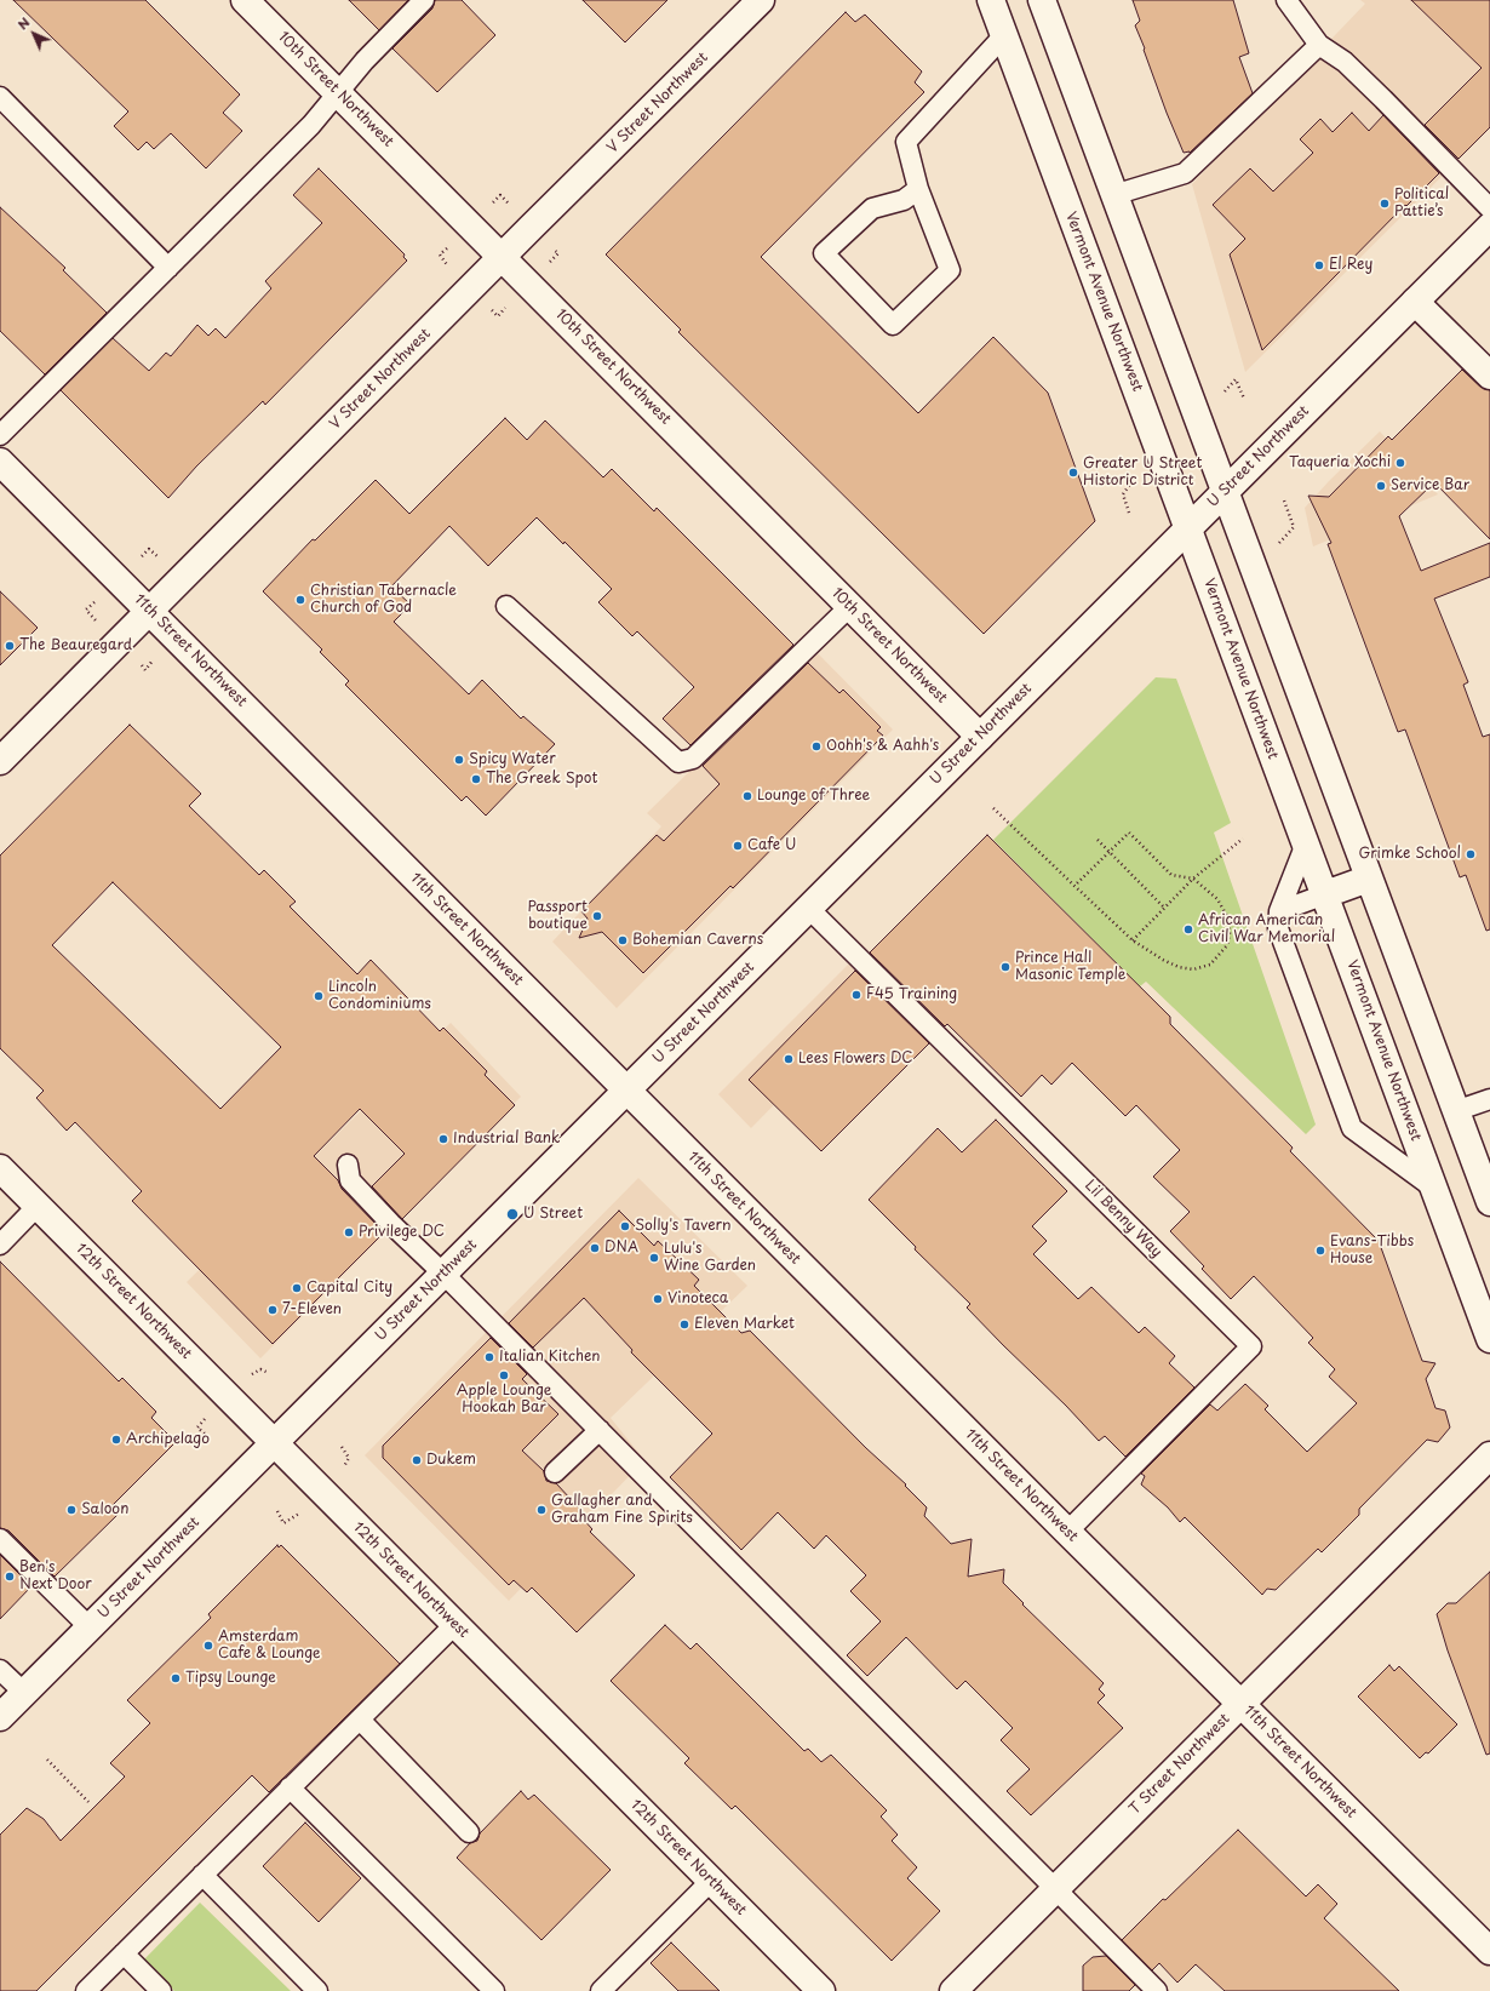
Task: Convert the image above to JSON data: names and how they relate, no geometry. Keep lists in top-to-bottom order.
{
  "streets": {
    "street": [
      "10th Street Northwest",
      "V Street Northwest",
      "Vermont Avenue Northwest",
      "U Street Northwest",
      "11th Street Northwest",
      "12th Street Northwest",
      "T Street Northwest"
    ],
    "lane": ["Lil Benny Way"]
  },
  "crossings": [
    ["10th Street Northwest", "V Street Northwest"],
    ["10th Street Northwest", "U Street Northwest"],
    ["V Street Northwest", "11th Street Northwest"],
    ["Vermont Avenue Northwest", "U Street Northwest"],
    ["U Street Northwest", "11th Street Northwest"],
    ["U Street Northwest", "Lil Benny Way"],
    ["U Street Northwest", "12th Street Northwest"],
    ["11th Street Northwest", "Lil Benny Way"],
    ["11th Street Northwest", "T Street Northwest"]
  ],
  "places": [
    "Political Pattie’s",
    "El Rey",
    "Taqueria Xochi",
    "Greater U Street Historic District",
    "Service Bar",
    "Christian Tabernacle Church of God",
    "The Beauregard",
    "Oohh's & Aahh's",
    "Spicy Water",
    "The Greek Spot",
    "Lounge of Three",
    "Cafe U",
    "Grimke School",
    "Passport boutique",
    "African American Civil War Memorial",
    "Bohemian Caverns",
    "Prince Hall Masonic Temple",
    "F45 Training",
    "Lincoln Condominiums",
    "Lees Flowers DC",
    "Industrial Bank",
    "U Street",
    "Solly's Tavern",
    "Privilege DC",
    "DNA",
    "Evans-Tibbs House",
    "Lulu's Wine Garden",
    "Capital City",
    "Vinoteca",
    "7-Eleven",
    "Eleven Market",
    "Italian Kitchen",
    "Apple Lounge Hookah Bar",
    "Archipelago",
    "Dukem",
    "Saloon",
    "Gallagher and Graham Fine Spirits",
    "Ben's Next Door",
    "Amsterdam Cafe & Lounge",
    "Tipsy Lounge"
  ],
  "north": "top left"
}
